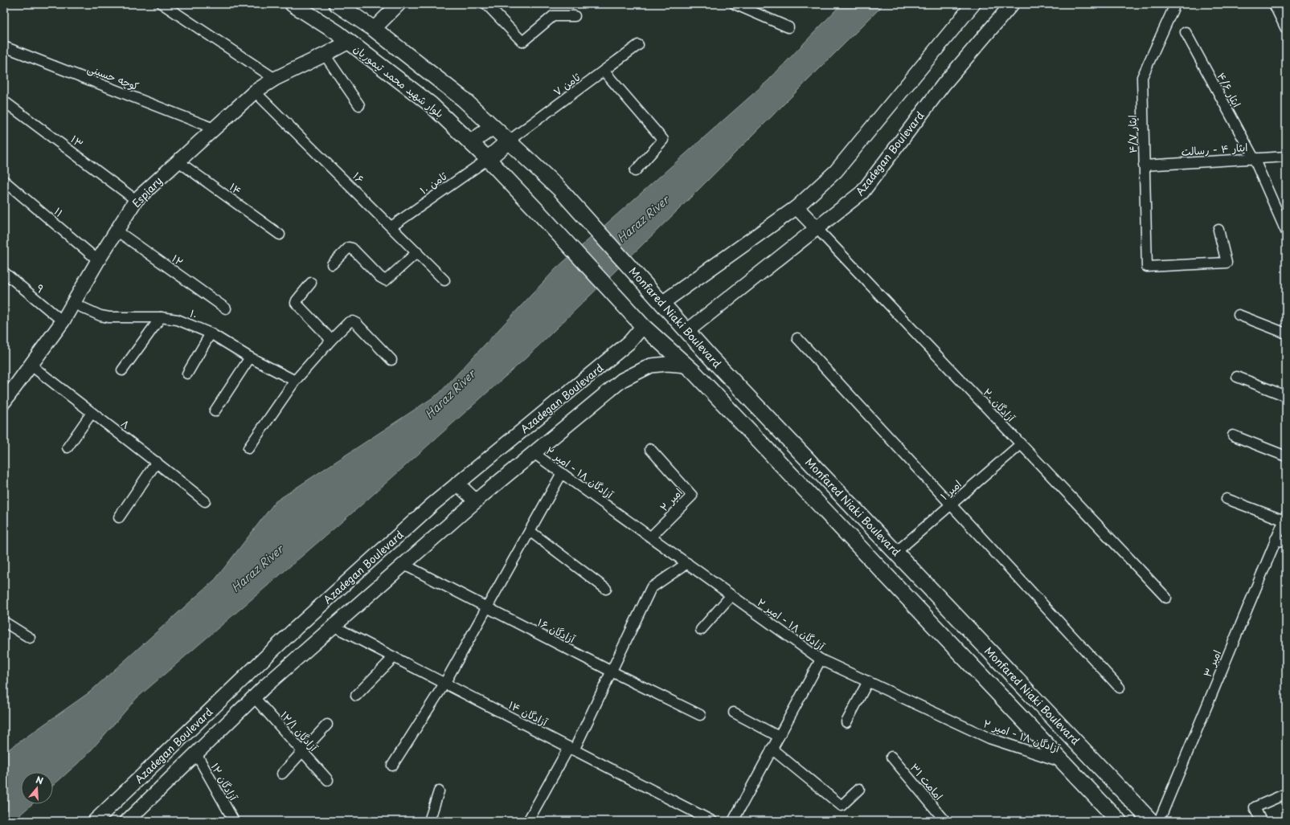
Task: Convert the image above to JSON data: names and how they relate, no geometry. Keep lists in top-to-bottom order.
{
  "streets": {
    "main road": [
      "بلوار شهید محمد تیموریان",
      "Azadegan Boulevard",
      "Espiary",
      "Monfared Niaki Boulevard"
    ],
    "street": [
      "کوچه حسینی",
      "ثامن ۷",
      "ایثار ۴/۶",
      "ایثار ۴/۷",
      "۱۳",
      "ایثار ۴ - رسالت",
      "۱۶",
      "ثامن ۱۰",
      "۱۴",
      "۱۱",
      "۱۲",
      "۹",
      "۱۰",
      "آزادگان ۲۰",
      "۸",
      "آزادگان ۱۸ - امیر ۲",
      "امیر ۱",
      "امیر ۲",
      "آزادگان ۱۶",
      "امیر ۳",
      "آزادگان ۱۴",
      "آزادگان ۱۲/۱",
      "آزادگان ۱۲",
      "امامت ۳۱"
    ]
  },
  "crossings": [
    ["کوچه حسینی", "Espiary"],
    ["بلوار شهید محمد تیموریان", "Azadegan Boulevard"],
    ["بلوار شهید محمد تیموریان", "ثامن ۱۰"],
    ["بلوار شهید محمد تیموریان", "Espiary"],
    ["ثامن ۷", "Monfared Niaki Boulevard"],
    ["ایثار ۴/۶", "ایثار ۴ - رسالت"],
    ["ایثار ۴/۷", "ایثار ۴ - رسالت"],
    ["۱۳", "Espiary"],
    ["Azadegan Boulevard", "Monfared Niaki Boulevard"],
    ["Azadegan Boulevard", "آزادگان ۲۰"],
    ["Azadegan Boulevard", "آزادگان ۱۸ - امیر ۲"],
    ["Azadegan Boulevard", "آزادگان ۱۶"],
    ["Azadegan Boulevard", "آزادگان ۱۴"],
    ["Azadegan Boulevard", "آزادگان ۱۲/۱"],
    ["Azadegan Boulevard", "آزادگان ۱۲"],
    ["۱۶", "ثامن ۱۰"],
    ["۱۶", "Espiary"],
    ["۱۴", "Espiary"],
    ["Espiary", "۱۱"],
    ["Espiary", "۱۲"],
    ["Espiary", "۹"],
    ["Espiary", "۱۰"],
    ["Espiary", "۸"],
    ["Monfared Niaki Boulevard", "امیر ۱"],
    ["آزادگان ۲۰", "امیر ۱"],
    ["آزادگان ۱۸ - امیر ۲", "امیر ۲"]
  ],
  "water": ["Haraz River"],
  "north": "top"
}
